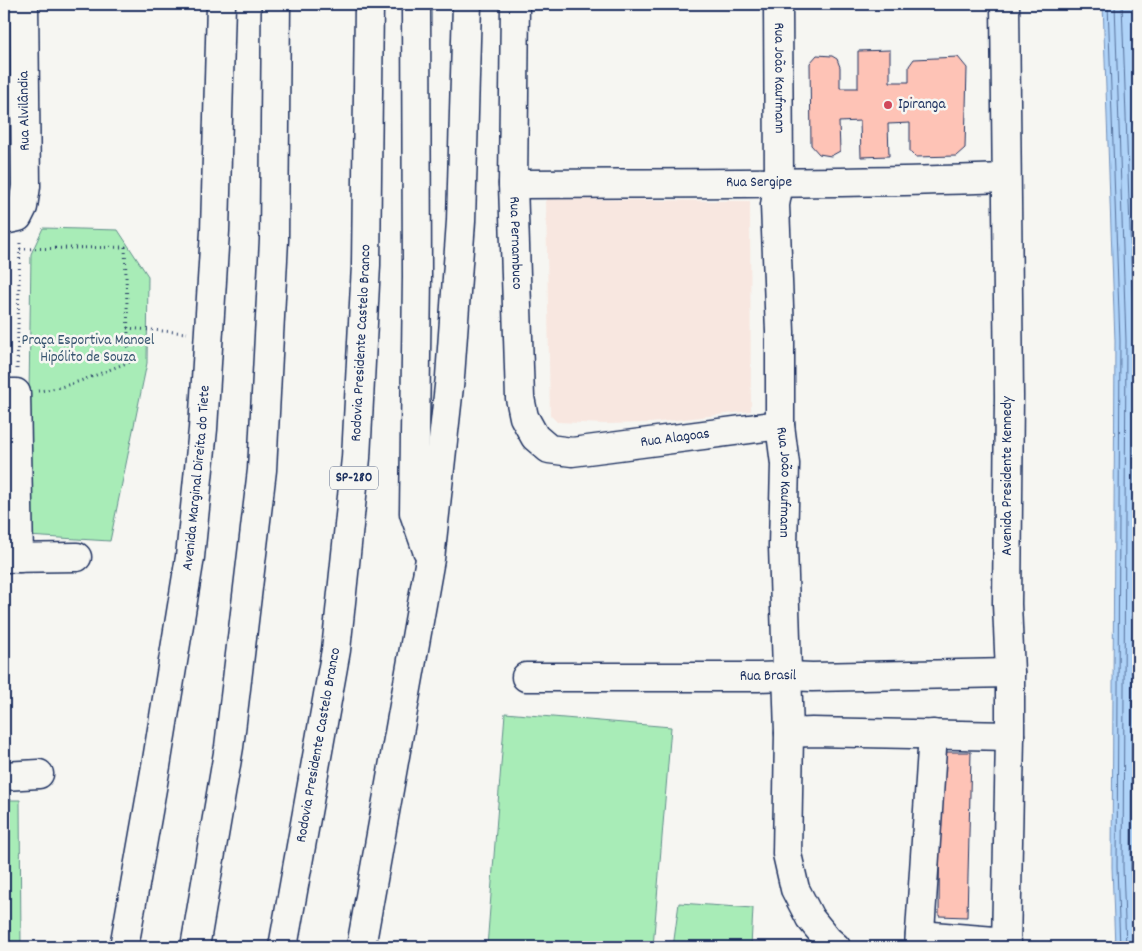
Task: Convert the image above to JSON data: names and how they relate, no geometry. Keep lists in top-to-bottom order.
{
  "streets": {
    "main road": [
      "Rua João Kaufmann",
      "Rua Alvilândia",
      "Rua Sergipe",
      "Rua Pernambuco",
      "Rodovia Presidente Castelo Branco",
      "Rua Alagoas",
      "Avenida Presidente Kennedy",
      "Avenida Marginal Direita do Tiete",
      "SP-280",
      "Rua Brasil"
    ]
  },
  "crossings": [
    ["Rua João Kaufmann", "Rua Sergipe"],
    ["Rua João Kaufmann", "Rua Alagoas"],
    ["Rua João Kaufmann", "Rua Brasil"],
    ["Rua Sergipe", "Rua Pernambuco"],
    ["Rua Sergipe", "Avenida Presidente Kennedy"],
    ["Rua Pernambuco", "Rua Alagoas"],
    ["Avenida Presidente Kennedy", "Rua Brasil"]
  ],
  "parks": ["Praça Esportiva Manoel Hipólito de Souza"],
  "places": ["Ipiranga"]
}
